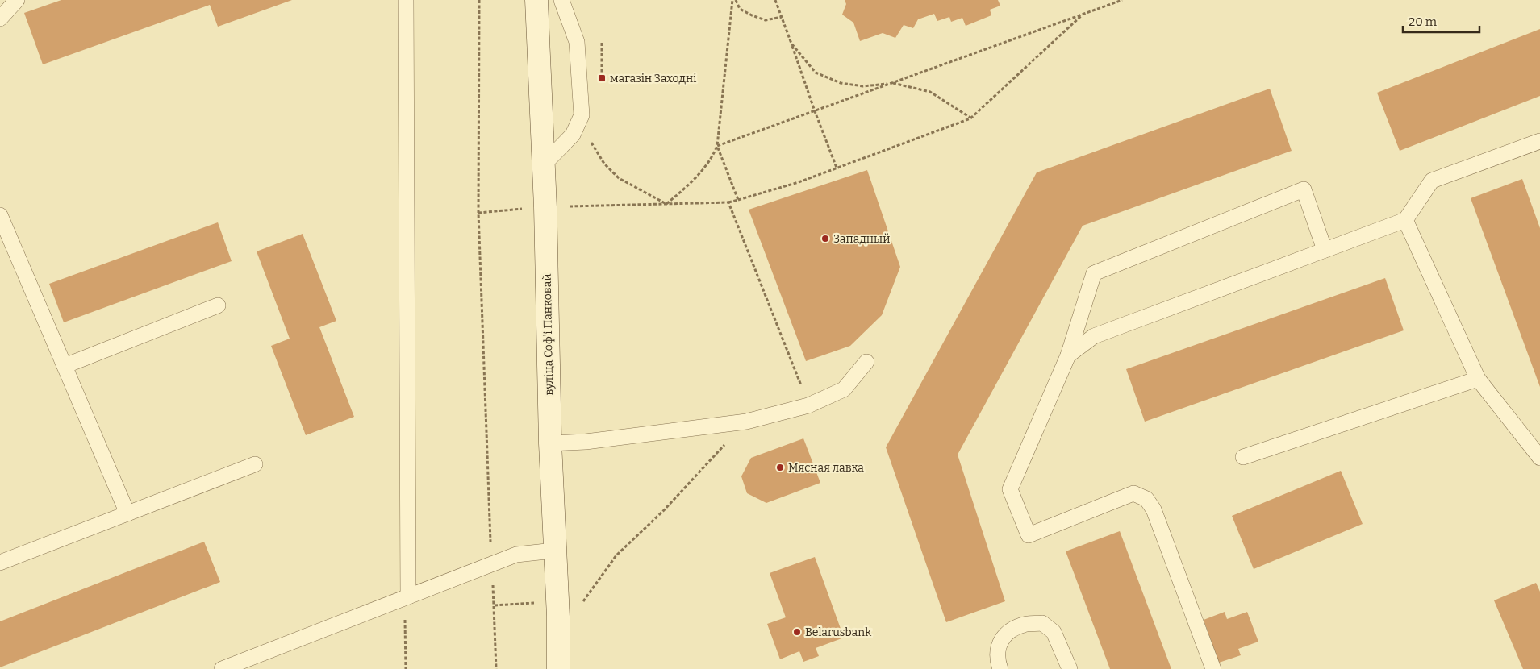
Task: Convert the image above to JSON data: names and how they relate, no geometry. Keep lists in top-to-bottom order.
{
  "streets": {
    "main road": ["вуліца Софʼі Панковай"]
  },
  "places": {
    "transit": ["магазін Заходні"],
    "other": ["Западный", "Мясная лавка", "Belarusbank"]
  },
  "scale_bar": "20 m"
}
